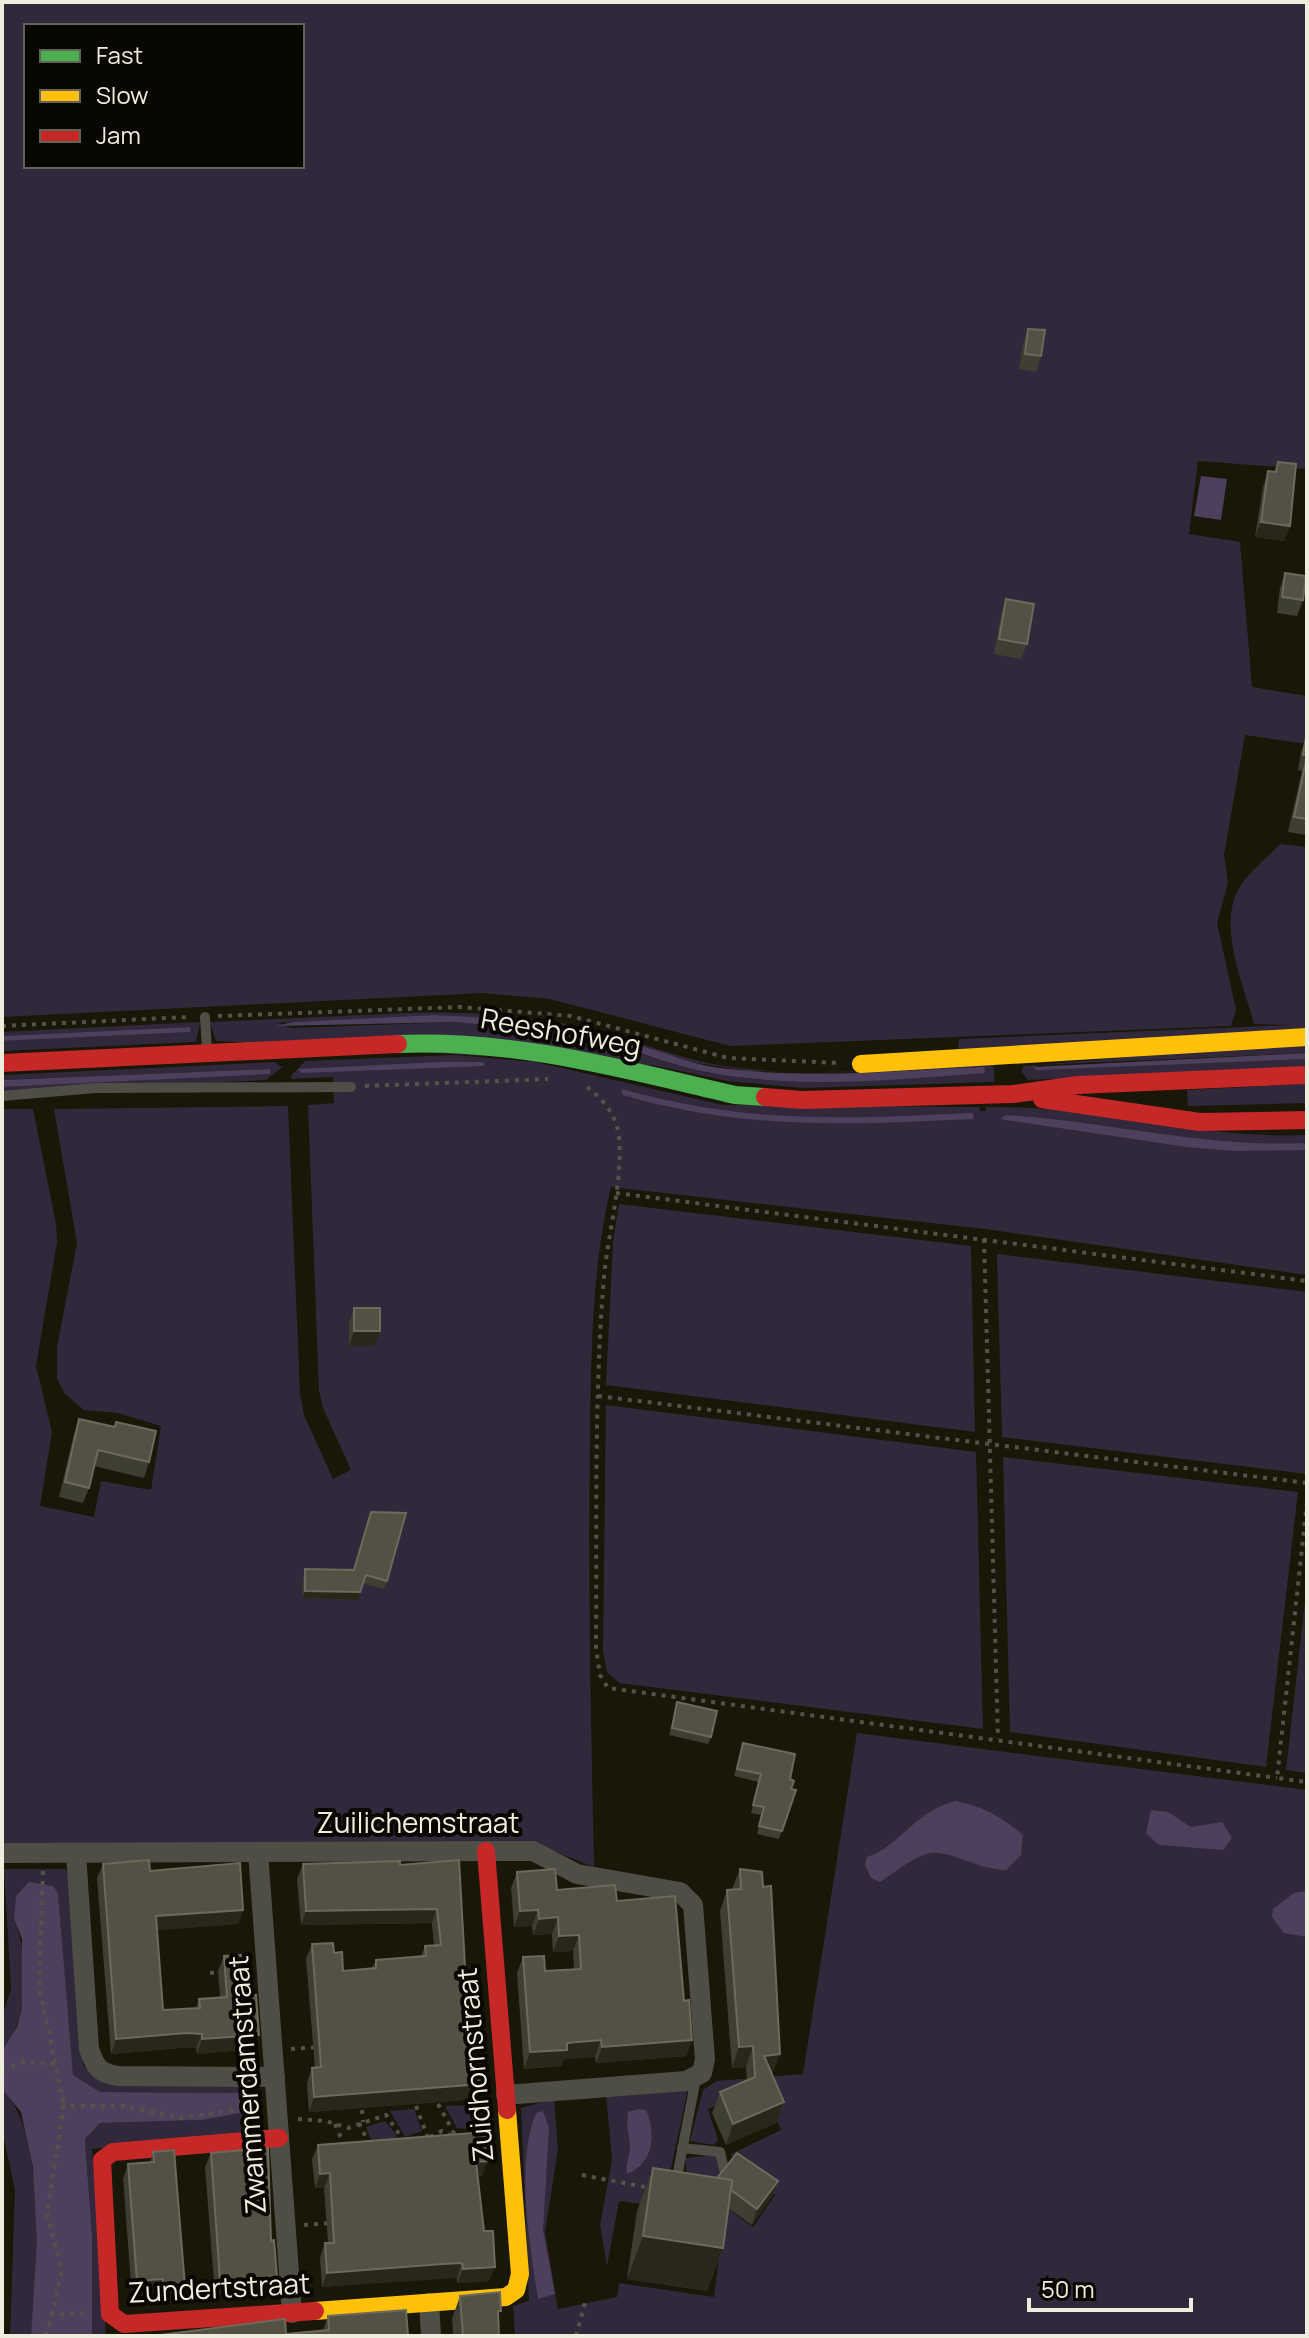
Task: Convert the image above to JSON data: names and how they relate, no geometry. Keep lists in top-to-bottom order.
{
  "streets": {
    "street": [
      "Reeshofweg",
      "Zuilichemstraat",
      "Zuidhornstraat",
      "Zwammerdamstraat",
      "Zundertstraat"
    ]
  },
  "crossings": [
    ["Zuilichemstraat", "Zuidhornstraat"],
    ["Zuilichemstraat", "Zwammerdamstraat"],
    ["Zuidhornstraat", "Zundertstraat"],
    ["Zwammerdamstraat", "Zundertstraat"]
  ],
  "legend": ["Fast", "Slow", "Jam"],
  "scale_bar": "50 m"
}
